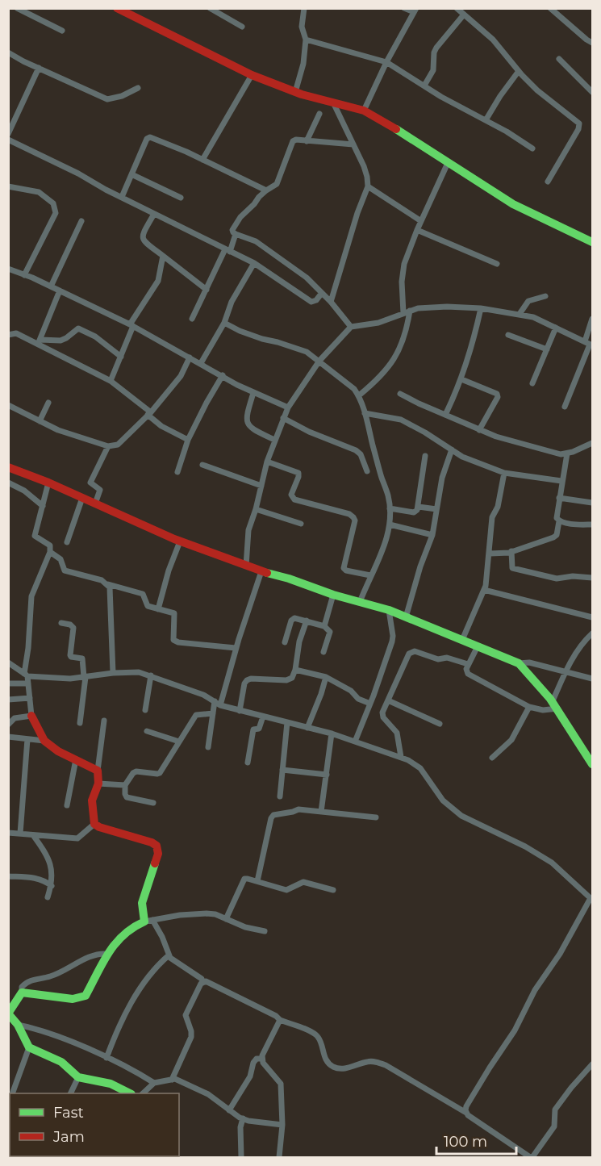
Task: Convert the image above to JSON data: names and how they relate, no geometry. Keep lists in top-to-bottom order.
{
  "legend": ["Fast", "Jam"],
  "scale_bar": "100 m"
}
